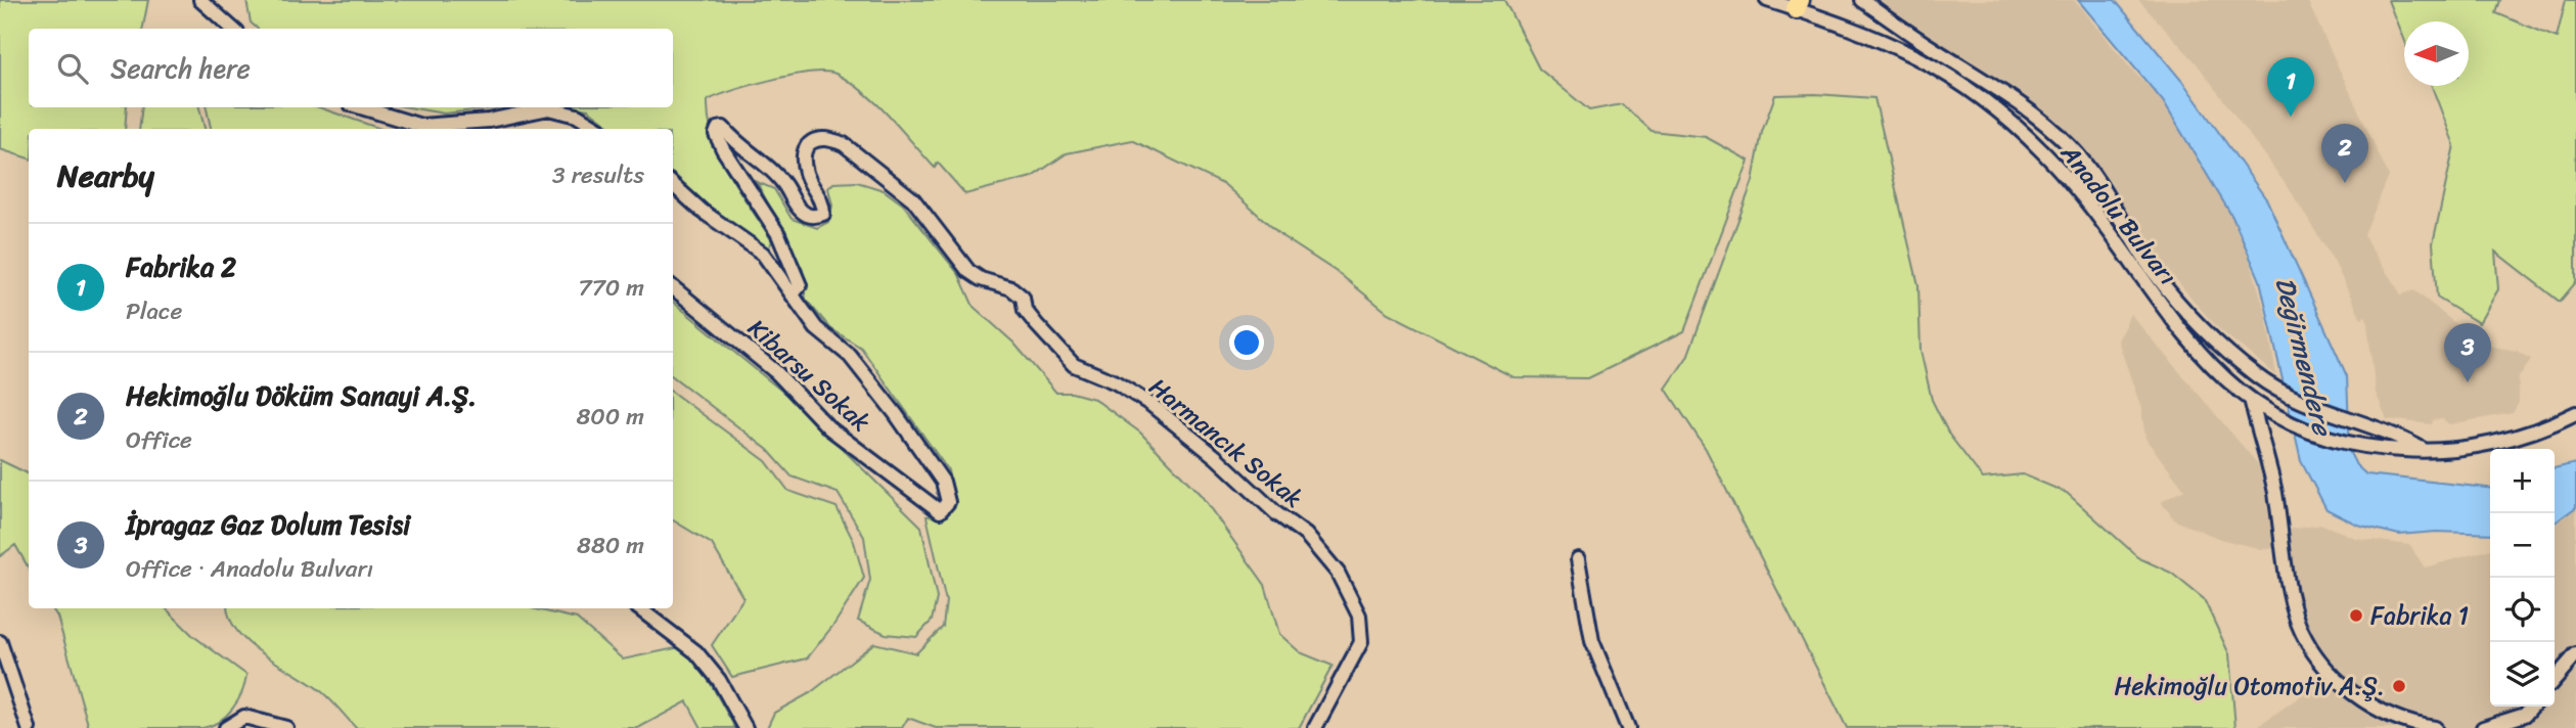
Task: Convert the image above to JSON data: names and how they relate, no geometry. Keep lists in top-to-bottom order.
{
  "streets": {
    "street": ["Anadolu Bulvarı", "Kibarsu Sokak", "Harmancık Sokak"]
  },
  "crossings": [
    ["Kibarsu Sokak", "Harmancık Sokak"]
  ],
  "water": ["Değirmendere"],
  "places": ["Fabrika 1", "Hekimoğlu Otomotiv A.Ş."],
  "north": "left",
  "page": {
    "search": "Search here",
    "pins": ["1", "2", "3"],
    "heading": ["Nearby", "3 results"],
    "list": [
      {
        "mark": "1",
        "name": "Fabrika 2",
        "note": "Place",
        "value": "770 m"
      },
      {
        "mark": "2",
        "name": "Hekimoğlu Döküm Sanayi A.Ş.",
        "note": "Office",
        "value": "800 m"
      },
      {
        "mark": "3",
        "name": "İpragaz Gaz Dolum Tesisi",
        "note": "Office · Anadolu Bulvarı",
        "value": "880 m"
      }
    ],
    "map_buttons": ["+", "−"]
  }
}
